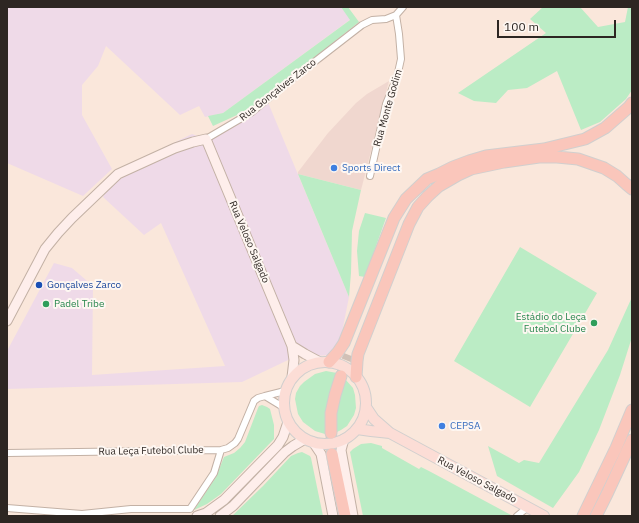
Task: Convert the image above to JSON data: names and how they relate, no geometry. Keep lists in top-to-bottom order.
{
  "streets": {
    "main road": ["Rua Veloso Salgado"],
    "street": ["Rua Gonçalves Zarco", "Rua Monte Godim", "Rua Leça Futebol Clube"]
  },
  "crossings": [
    ["Rua Gonçalves Zarco", "Rua Monte Godim"],
    ["Rua Gonçalves Zarco", "Rua Veloso Salgado"]
  ],
  "places": [
    "Sports Direct",
    "Gonçalves Zarco",
    "Padel Tribe",
    "Estádio do Leça Futebol Clube",
    "CEPSA"
  ],
  "scale_bar": "100 m"
}
